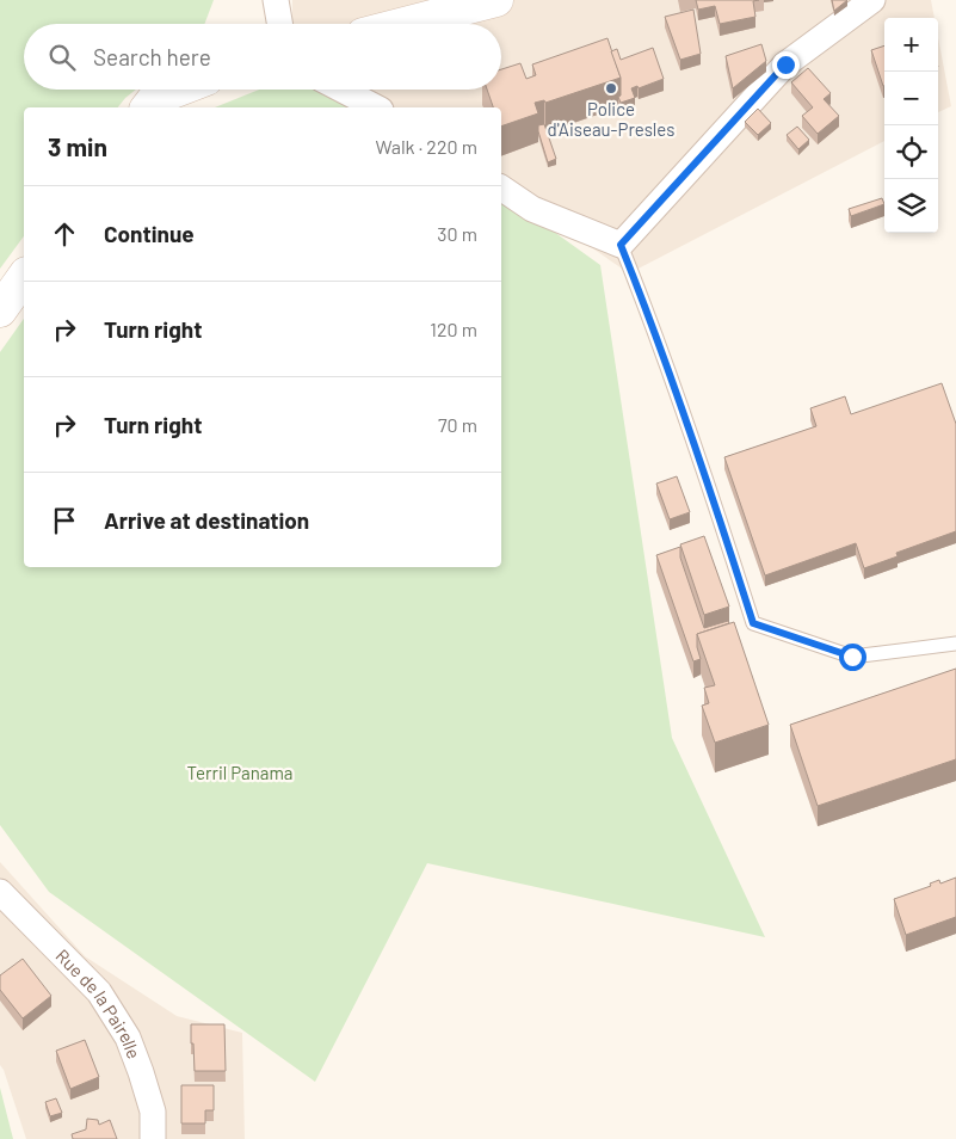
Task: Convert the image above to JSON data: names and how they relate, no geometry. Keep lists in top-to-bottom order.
{
  "streets": {
    "street": ["Rue de la Pairelle"]
  },
  "parks": ["Terril Panama"],
  "places": ["Police d'Aiseau-Presles"],
  "page": {
    "map_buttons": ["+", "−"],
    "search": "Search here",
    "heading": ["3 min", "Walk · 220 m"],
    "list": [
      ["Continue", "30 m"],
      ["Turn right", "120 m"],
      ["Turn right", "70 m"],
      "Arrive at destination"
    ]
  }
}
